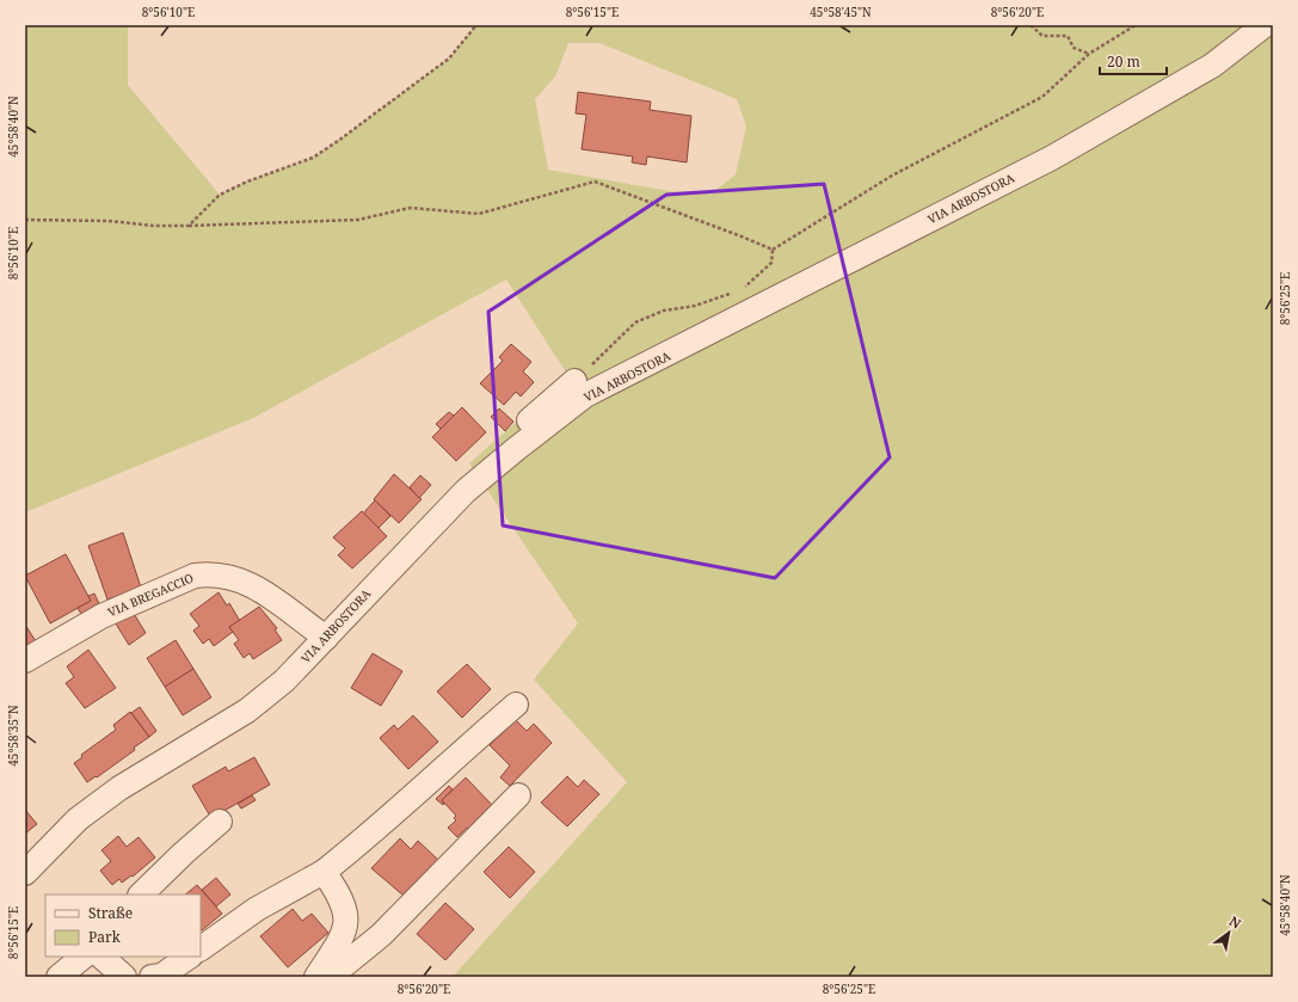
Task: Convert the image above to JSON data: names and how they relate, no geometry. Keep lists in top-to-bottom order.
{
  "streets": {
    "street": ["VIA ARBOSTORA", "VIA BREGACCIO"]
  },
  "crossings": [
    ["VIA ARBOSTORA", "VIA BREGACCIO"]
  ],
  "legend": ["Straße", "Park"],
  "scale_bar": "20 m",
  "north": "top right",
  "coordinates": [
    "8°56'10\"E",
    "8°56'15\"E",
    "45°58'45\"N",
    "8°56'20\"E",
    "45°58'40\"N",
    "8°56'25\"E",
    "45°58'35\"N"
  ]
}
